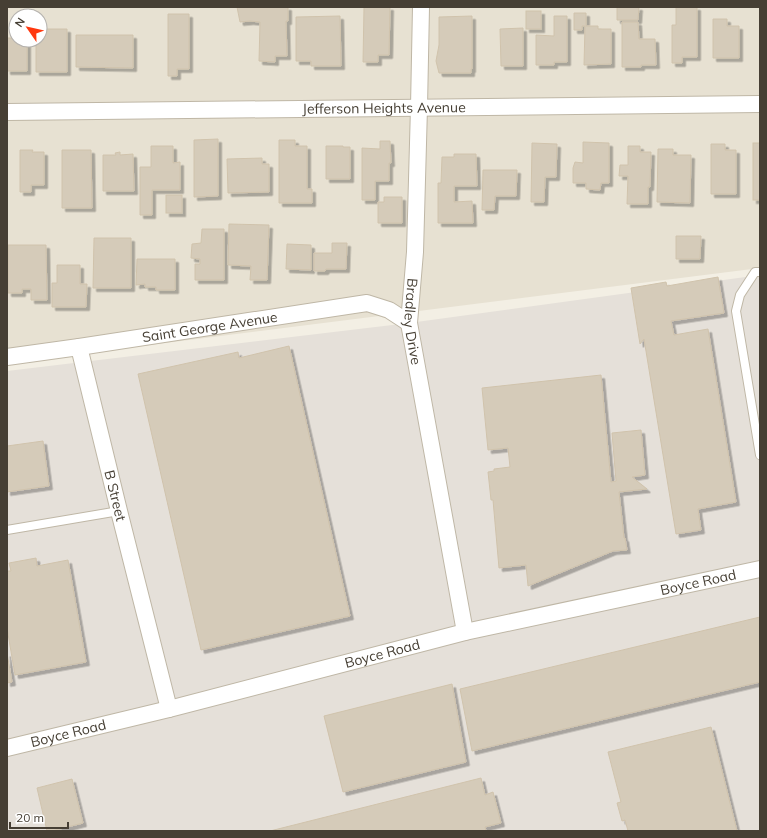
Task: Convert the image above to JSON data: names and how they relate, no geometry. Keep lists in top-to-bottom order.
{
  "streets": {
    "street": [
      "Jefferson Heights Avenue",
      "Bradley Drive",
      "Saint George Avenue",
      "B Street",
      "Boyce Road"
    ]
  },
  "crossings": [
    ["Jefferson Heights Avenue", "Bradley Drive"],
    ["Bradley Drive", "Saint George Avenue"],
    ["Bradley Drive", "Boyce Road"],
    ["Saint George Avenue", "B Street"],
    ["B Street", "Boyce Road"]
  ],
  "scale_bar": "20 m",
  "north": "top left"
}
